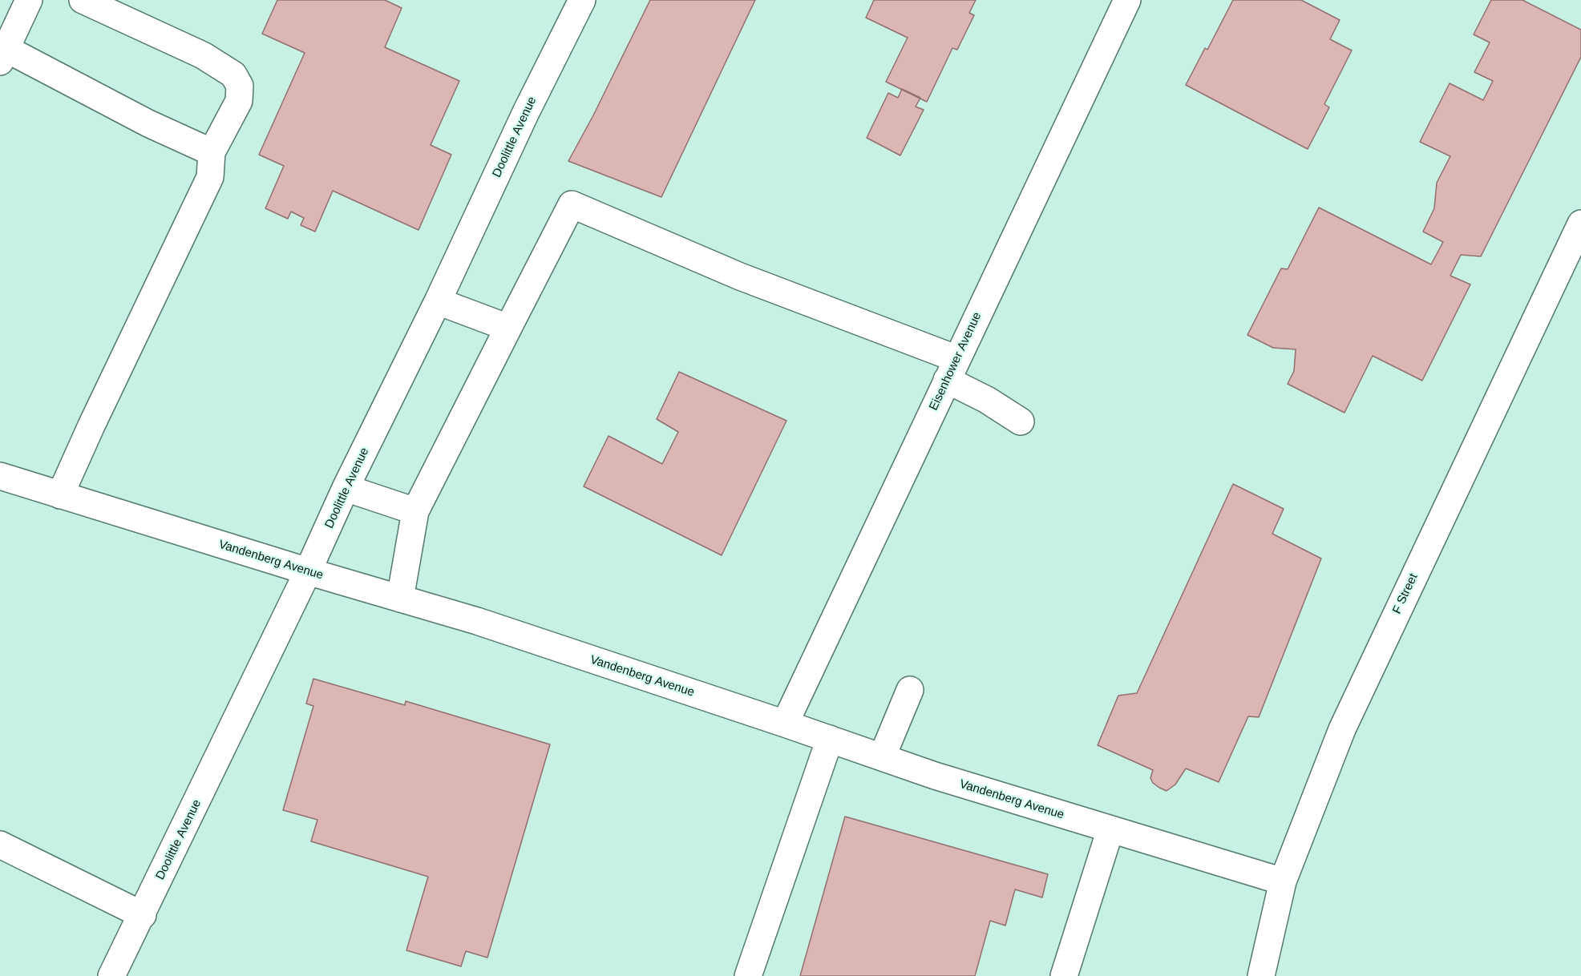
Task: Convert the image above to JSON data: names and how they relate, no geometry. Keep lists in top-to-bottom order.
{
  "streets": {
    "street": [
      "Doolittle Avenue",
      "Eisenhower Avenue",
      "Vandenberg Avenue",
      "F Street"
    ]
  },
  "crossings": [
    ["Doolittle Avenue", "Vandenberg Avenue"],
    ["Eisenhower Avenue", "Vandenberg Avenue"],
    ["Vandenberg Avenue", "F Street"]
  ]
}
